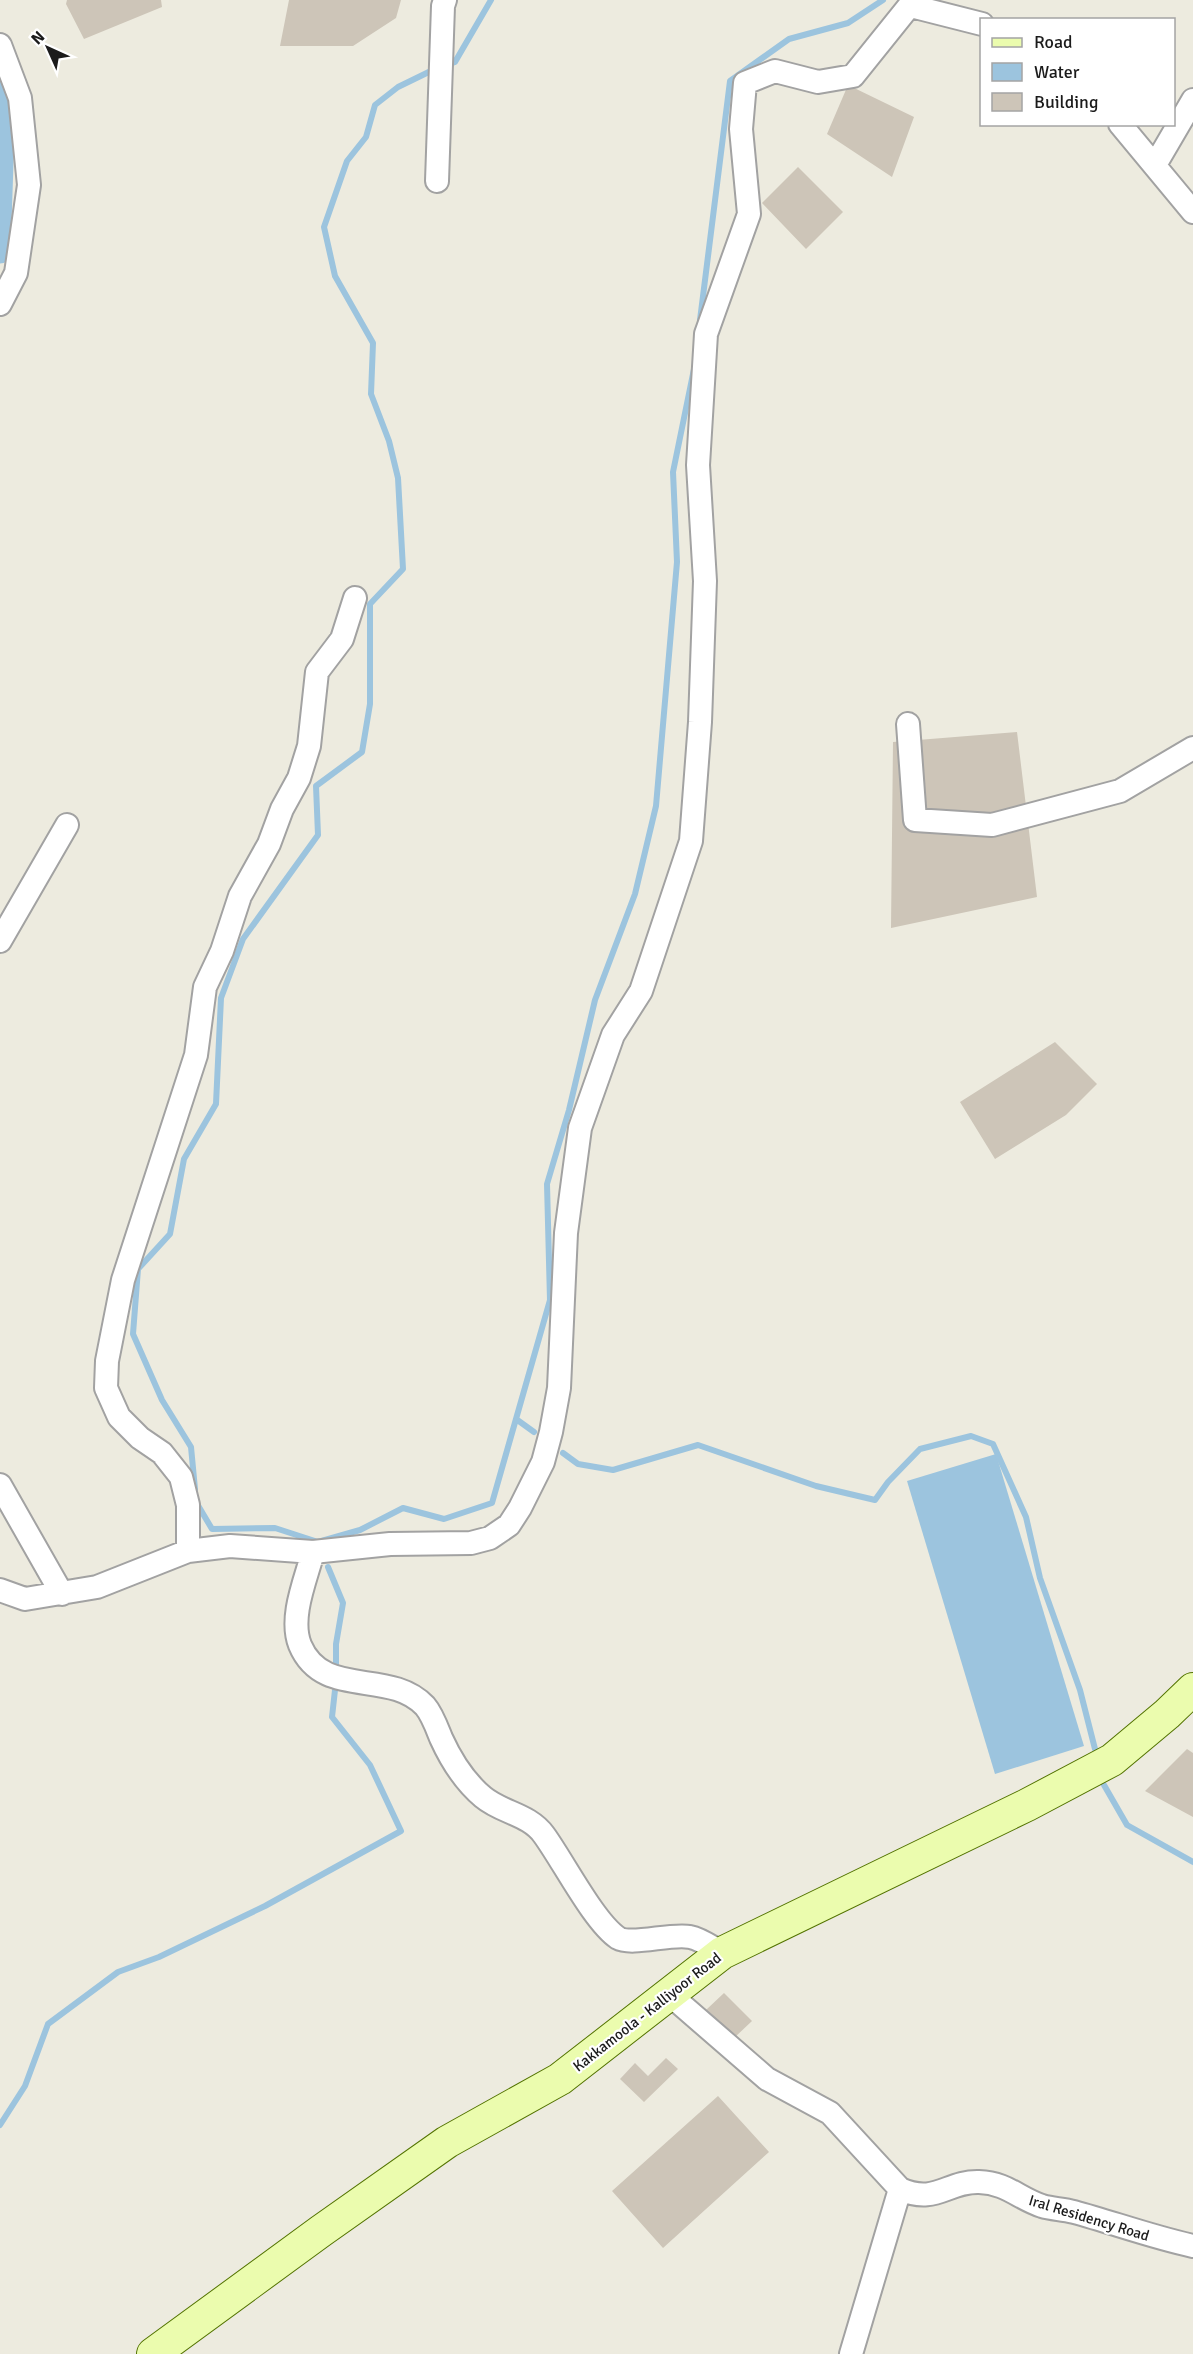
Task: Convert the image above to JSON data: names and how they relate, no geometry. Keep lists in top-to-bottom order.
{
  "streets": {
    "main road": ["Kakkamoola - Kalliyoor Road"],
    "street": ["Iral Residency Road"]
  },
  "legend": ["Road", "Water", "Building"],
  "north": "top left"
}
